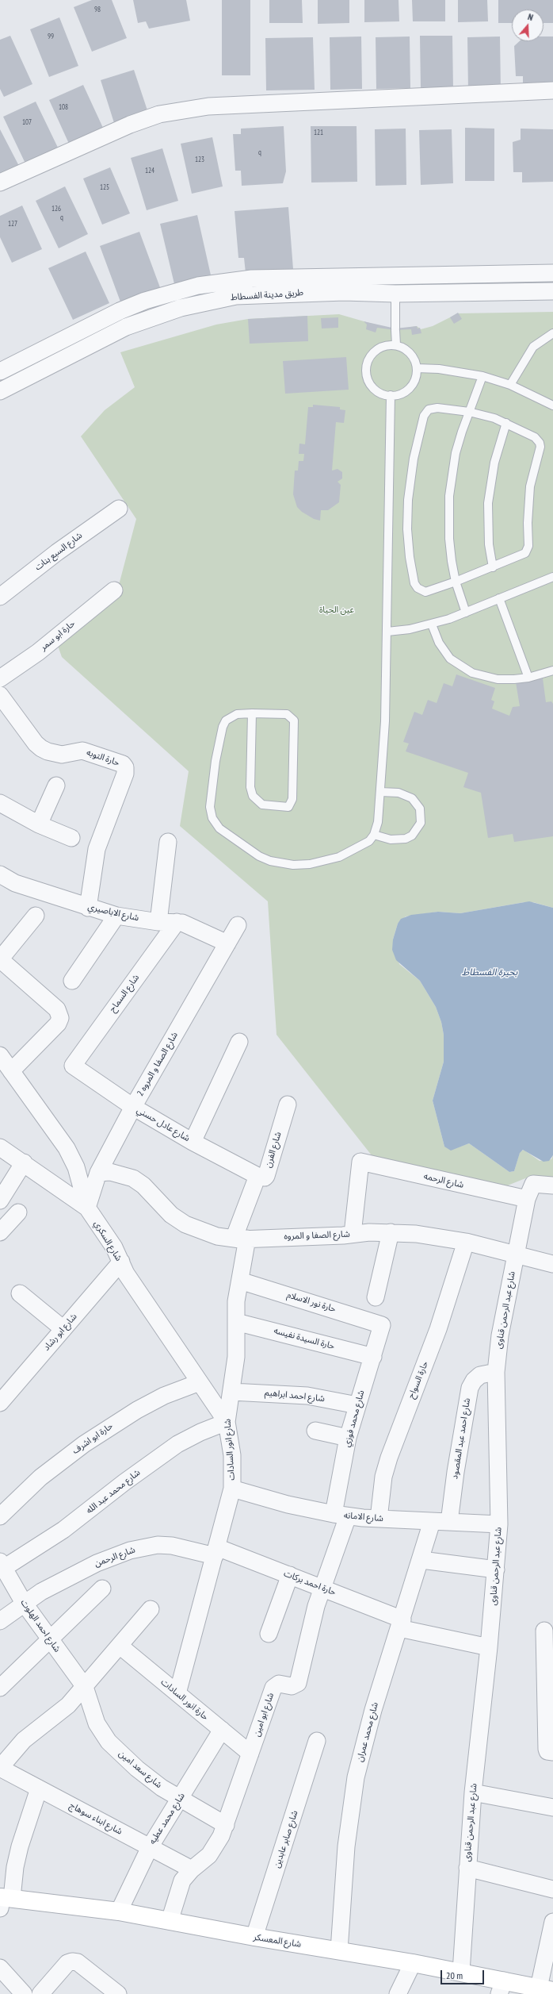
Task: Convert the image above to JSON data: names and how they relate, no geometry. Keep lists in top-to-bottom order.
{
  "streets": {
    "street": [
      "طريق مدينة الفسطاط",
      "شارع السبع بنات",
      "حارة ابو سمر",
      "حارة التوبه",
      "شارع الاباصيري",
      "شارع السماح",
      "شارع الصفا و المروه 2",
      "شارع عادل حسني",
      "شارع الفرن",
      "شارع الرحمه",
      "شارع الصفا و المروه",
      "شارع السكري",
      "حارة نور الاسلام",
      "شارع عبد الرحمن قناوى",
      "شارع ابو رشاد",
      "حارة السيدة نفيسه",
      "حارة السواح",
      "شارع احمد ابراهيم",
      "شارع محمد فوزي",
      "حارة ابو اشرف",
      "شارع احمد عبد المقصود",
      "شارع انور السادات",
      "شارع محمد عبد الله",
      "شارع الامانه",
      "شارع الرحمن",
      "حارة احمد بركات",
      "شارع احمد الهلوت",
      "حارة انور السادات",
      "شارع ابو امين",
      "شارع محمد عمران",
      "شارع سعد امين",
      "شارع ابناء سوهاج",
      "شارع محمد عطيه",
      "شارع صابر عابدين",
      "شارع المعسكر"
    ]
  },
  "crossings": [
    ["حارة التوبه", "شارع الاباصيري"],
    ["شارع الاباصيري", "شارع السماح"],
    ["شارع الاباصيري", "شارع الصفا و المروه 2"],
    ["شارع السماح", "شارع عادل حسني"],
    ["شارع الصفا و المروه 2", "شارع عادل حسني"],
    ["شارع الصفا و المروه 2", "شارع الصفا و المروه"],
    ["شارع الصفا و المروه 2", "شارع السكري"],
    ["شارع عادل حسني", "شارع الفرن"],
    ["شارع الفرن", "شارع الصفا و المروه"],
    ["شارع الفرن", "شارع انور السادات"],
    ["شارع الرحمه", "شارع الصفا و المروه"],
    ["شارع الرحمه", "شارع عبد الرحمن قناوى"],
    ["شارع الصفا و المروه", "شارع عبد الرحمن قناوى"],
    ["شارع الصفا و المروه", "حارة السواح"],
    ["شارع الصفا و المروه", "شارع انور السادات"],
    ["شارع السكري", "شارع ابو رشاد"],
    ["شارع السكري", "حارة ابو اشرف"],
    ["شارع السكري", "شارع انور السادات"],
    ["شارع السكري", "شارع محمد عبد الله"],
    ["حارة نور الاسلام", "شارع محمد فوزي"],
    ["حارة نور الاسلام", "شارع انور السادات"],
    ["شارع عبد الرحمن قناوى", "شارع احمد عبد المقصود"],
    ["شارع عبد الرحمن قناوى", "شارع الامانه"],
    ["شارع عبد الرحمن قناوى", "حارة احمد بركات"],
    ["شارع عبد الرحمن قناوى", "شارع المعسكر"],
    ["حارة السيدة نفيسه", "شارع محمد فوزي"],
    ["حارة السيدة نفيسه", "شارع انور السادات"],
    ["حارة السواح", "شارع الامانه"],
    ["شارع احمد ابراهيم", "شارع محمد فوزي"],
    ["شارع احمد ابراهيم", "شارع انور السادات"],
    ["شارع محمد فوزي", "شارع الامانه"],
    ["شارع محمد فوزي", "شارع ابو امين"],
    ["شارع احمد عبد المقصود", "شارع الامانه"],
    ["شارع انور السادات", "شارع محمد عبد الله"],
    ["شارع انور السادات", "شارع الامانه"],
    ["شارع انور السادات", "شارع الرحمن"],
    ["شارع انور السادات", "حارة احمد بركات"],
    ["شارع انور السادات", "حارة انور السادات"],
    ["شارع محمد عبد الله", "شارع احمد الهلوت"],
    ["شارع الامانه", "شارع ابو امين"],
    ["شارع الامانه", "شارع محمد عمران"],
    ["شارع الرحمن", "حارة احمد بركات"],
    ["شارع الرحمن", "شارع احمد الهلوت"],
    ["حارة احمد بركات", "شارع ابو امين"],
    ["حارة احمد بركات", "شارع محمد عمران"],
    ["شارع احمد الهلوت", "شارع سعد امين"],
    ["حارة انور السادات", "شارع ابو امين"],
    ["حارة انور السادات", "شارع محمد عطيه"],
    ["شارع ابو امين", "شارع سعد امين"],
    ["شارع ابو امين", "شارع ابناء سوهاج"],
    ["شارع ابو امين", "شارع المعسكر"],
    ["شارع محمد عمران", "شارع المعسكر"],
    ["شارع سعد امين", "شارع محمد عطيه"],
    ["شارع ابناء سوهاج", "شارع محمد عطيه"],
    ["شارع محمد عطيه", "شارع المعسكر"],
    ["شارع صابر عابدين", "شارع المعسكر"]
  ],
  "water": ["بحيرة الفسطاط"],
  "parks": ["عين الحياة"],
  "house_numbers": [
    "98",
    "99",
    "108",
    "107",
    "121",
    "q",
    "123",
    "124",
    "125",
    "126",
    "q",
    "127"
  ],
  "scale_bar": "20 m",
  "north": "top"
}
